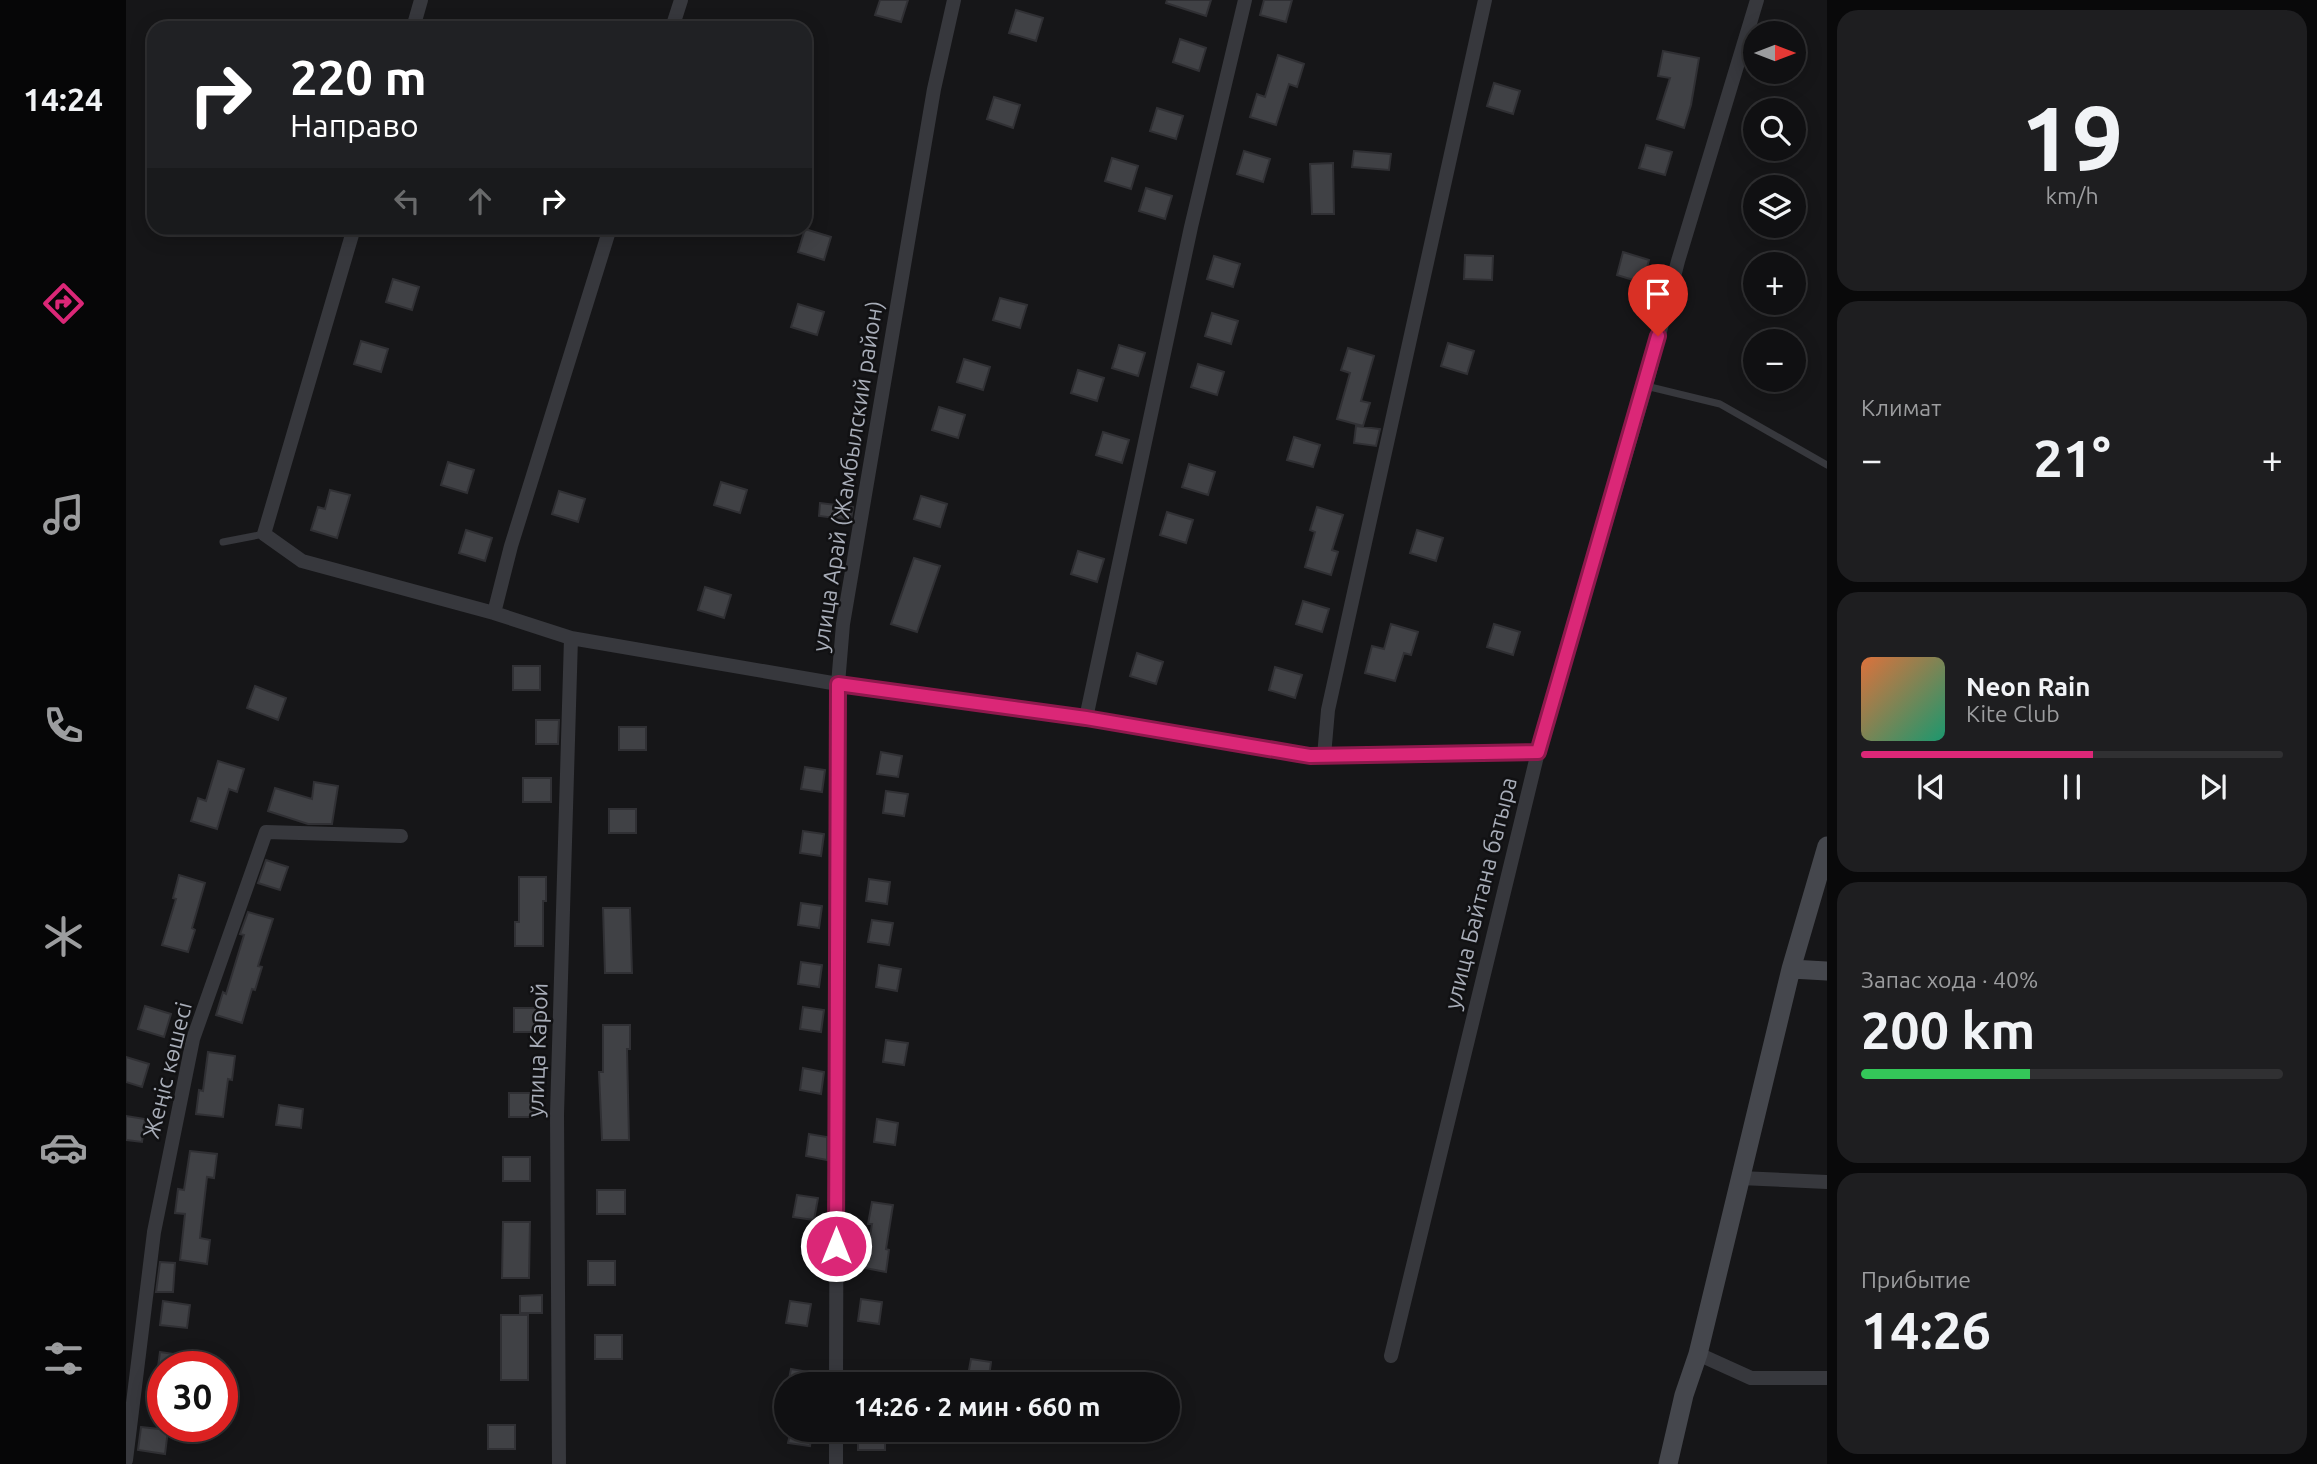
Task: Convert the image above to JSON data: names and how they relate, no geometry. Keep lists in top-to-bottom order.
{
  "streets": {
    "street": [
      "улица Арай (Жамбылский район)",
      "улица Байтана батыра",
      "улица Карой",
      "Жеңіс көшесі"
    ]
  },
  "north": "right",
  "page": {
    "tabs": "14:24",
    "tile": [
      ["19", "km/h"],
      "Климат",
      ["Запас хода · 40%", "200 km"],
      ["Прибытие", "14:26"]
    ],
    "map_buttons": ["+", "−"],
    "turn": ["220 m", "Направо"],
    "heat": ["−", "21°", "+"],
    "song": ["Neon Rain", "Kite Club"],
    "limit": "30",
    "trip": "14:26 · 2 мин · 660 m"
  }
}
